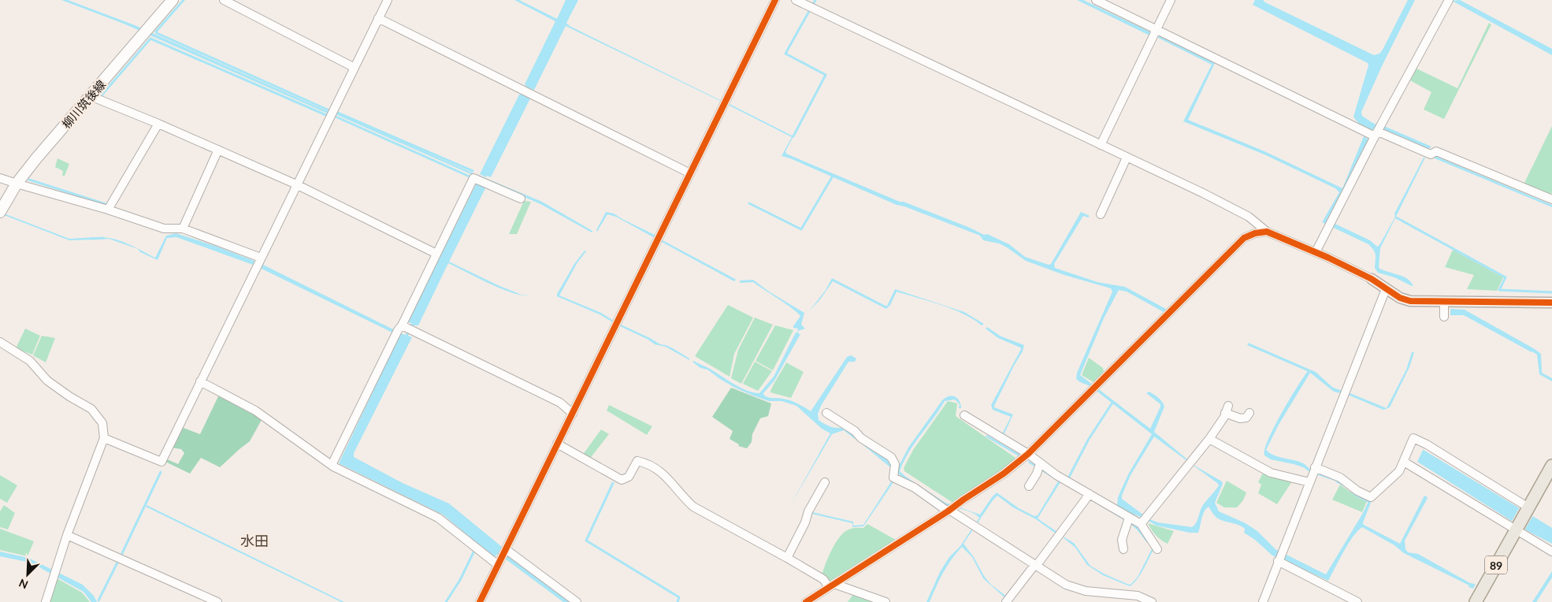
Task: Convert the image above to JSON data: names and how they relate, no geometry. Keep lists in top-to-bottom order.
{
  "streets": {
    "main road": ["柳川筑後線", "89"]
  },
  "districts": ["水田"],
  "north": "bottom left"
}
